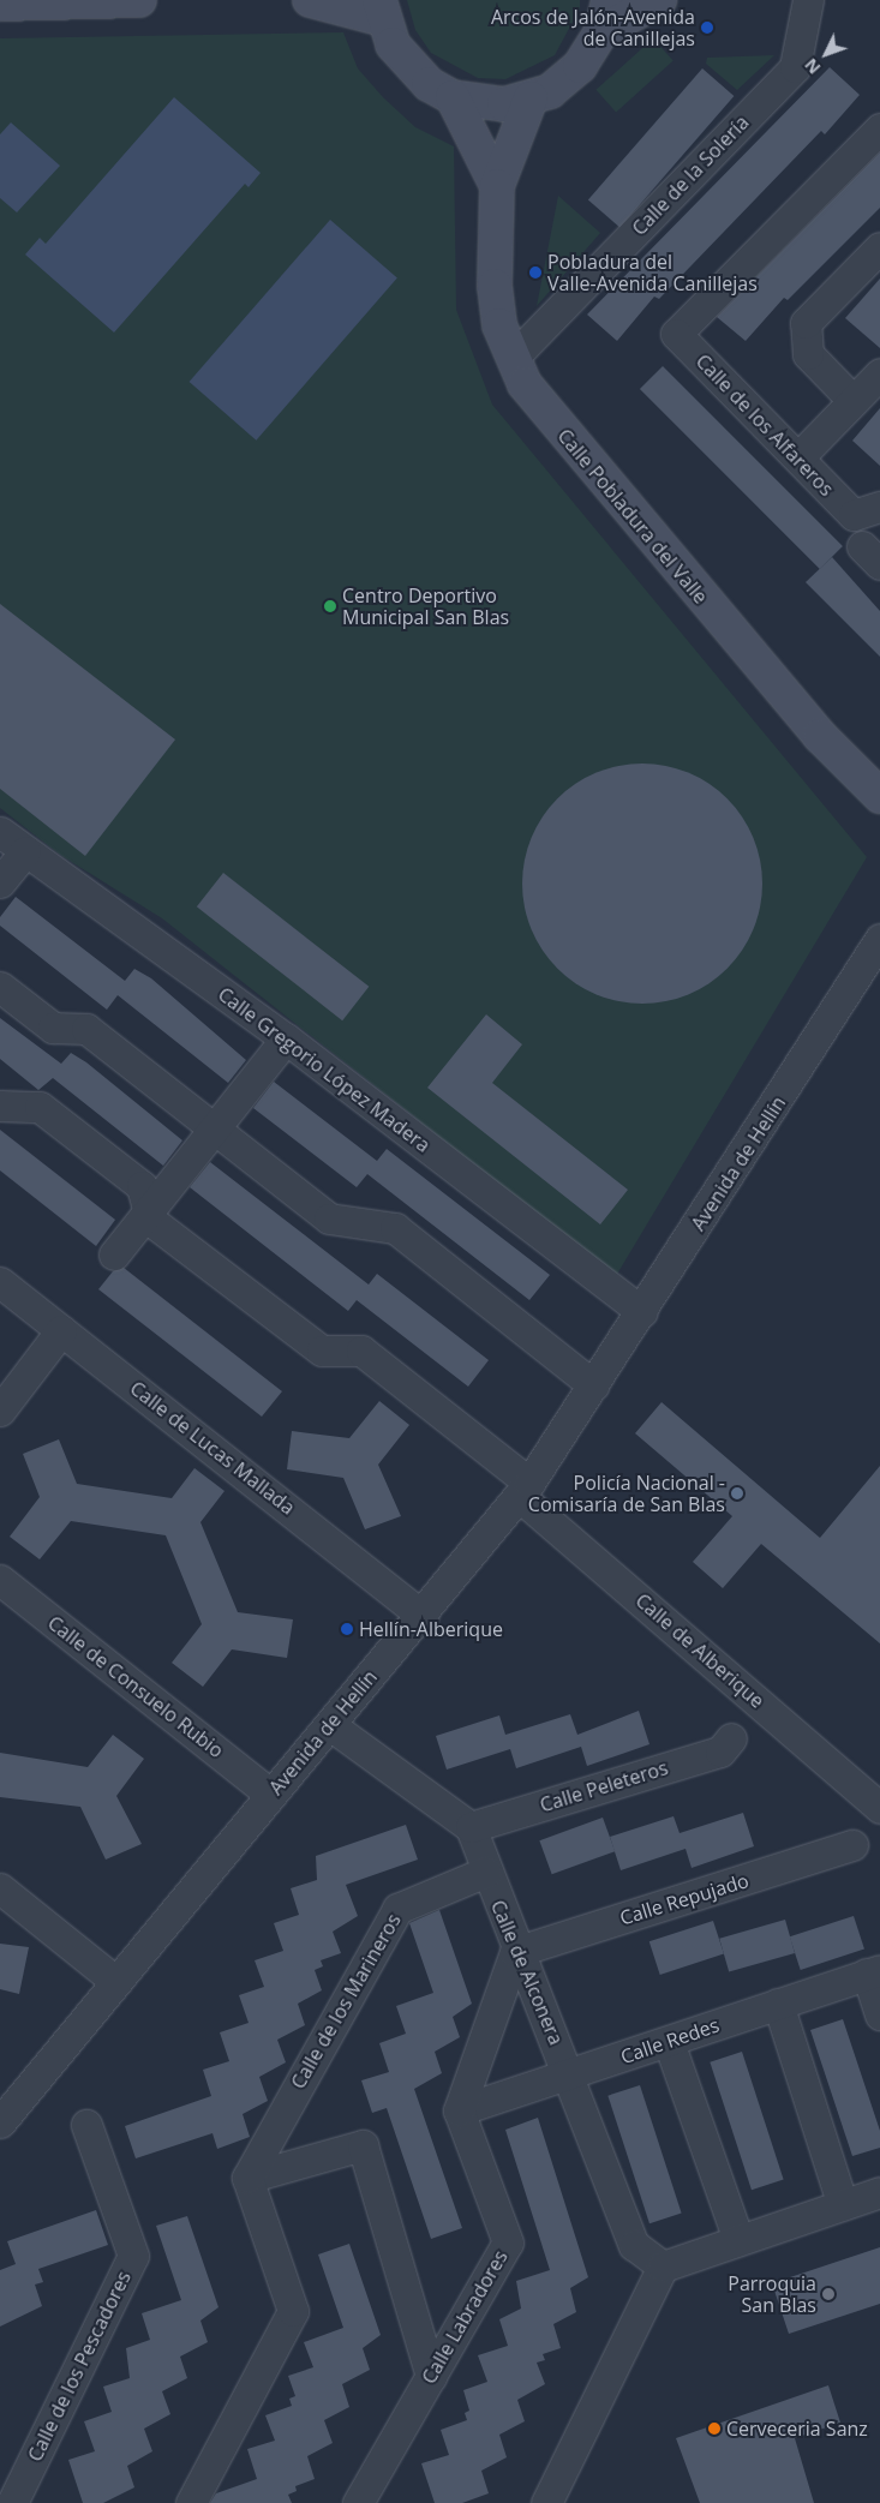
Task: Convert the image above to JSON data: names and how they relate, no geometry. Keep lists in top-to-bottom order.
{
  "streets": {
    "street": [
      "Calle de la Solería",
      "Calle de los Alfareros",
      "Calle Pobladura del Valle",
      "Calle Gregorio López Madera",
      "Avenida de Hellín",
      "Calle de Lucas Mallada",
      "Calle de Alberique",
      "Calle de Consuelo Rubio",
      "Calle Peleteros",
      "Calle Repujado",
      "Calle de Alconera",
      "Calle de los Marineros",
      "Calle Redes",
      "Calle Labradores",
      "Calle de los Pescadores"
    ]
  },
  "crossings": [
    ["Calle de la Solería", "Calle Pobladura del Valle"],
    ["Calle Gregorio López Madera", "Avenida de Hellín"],
    ["Avenida de Hellín", "Calle de Lucas Mallada"],
    ["Avenida de Hellín", "Calle de Alberique"],
    ["Avenida de Hellín", "Calle de Consuelo Rubio"],
    ["Calle Peleteros", "Calle de Alconera"],
    ["Calle Repujado", "Calle de Alconera"],
    ["Calle de Alconera", "Calle de los Marineros"],
    ["Calle de Alconera", "Calle Redes"],
    ["Calle Redes", "Calle Labradores"]
  ],
  "places": [
    "Arcos de Jalón-Avenida de Canillejas",
    "Pobladura del Valle-Avenida Canillejas",
    "Centro Deportivo Municipal San Blas",
    "Policía Nacional - Comisaría de San Blas",
    "Hellín-Alberique",
    "Parroquia San Blas",
    "Cerveceria Sanz"
  ],
  "north": "bottom left"
}
